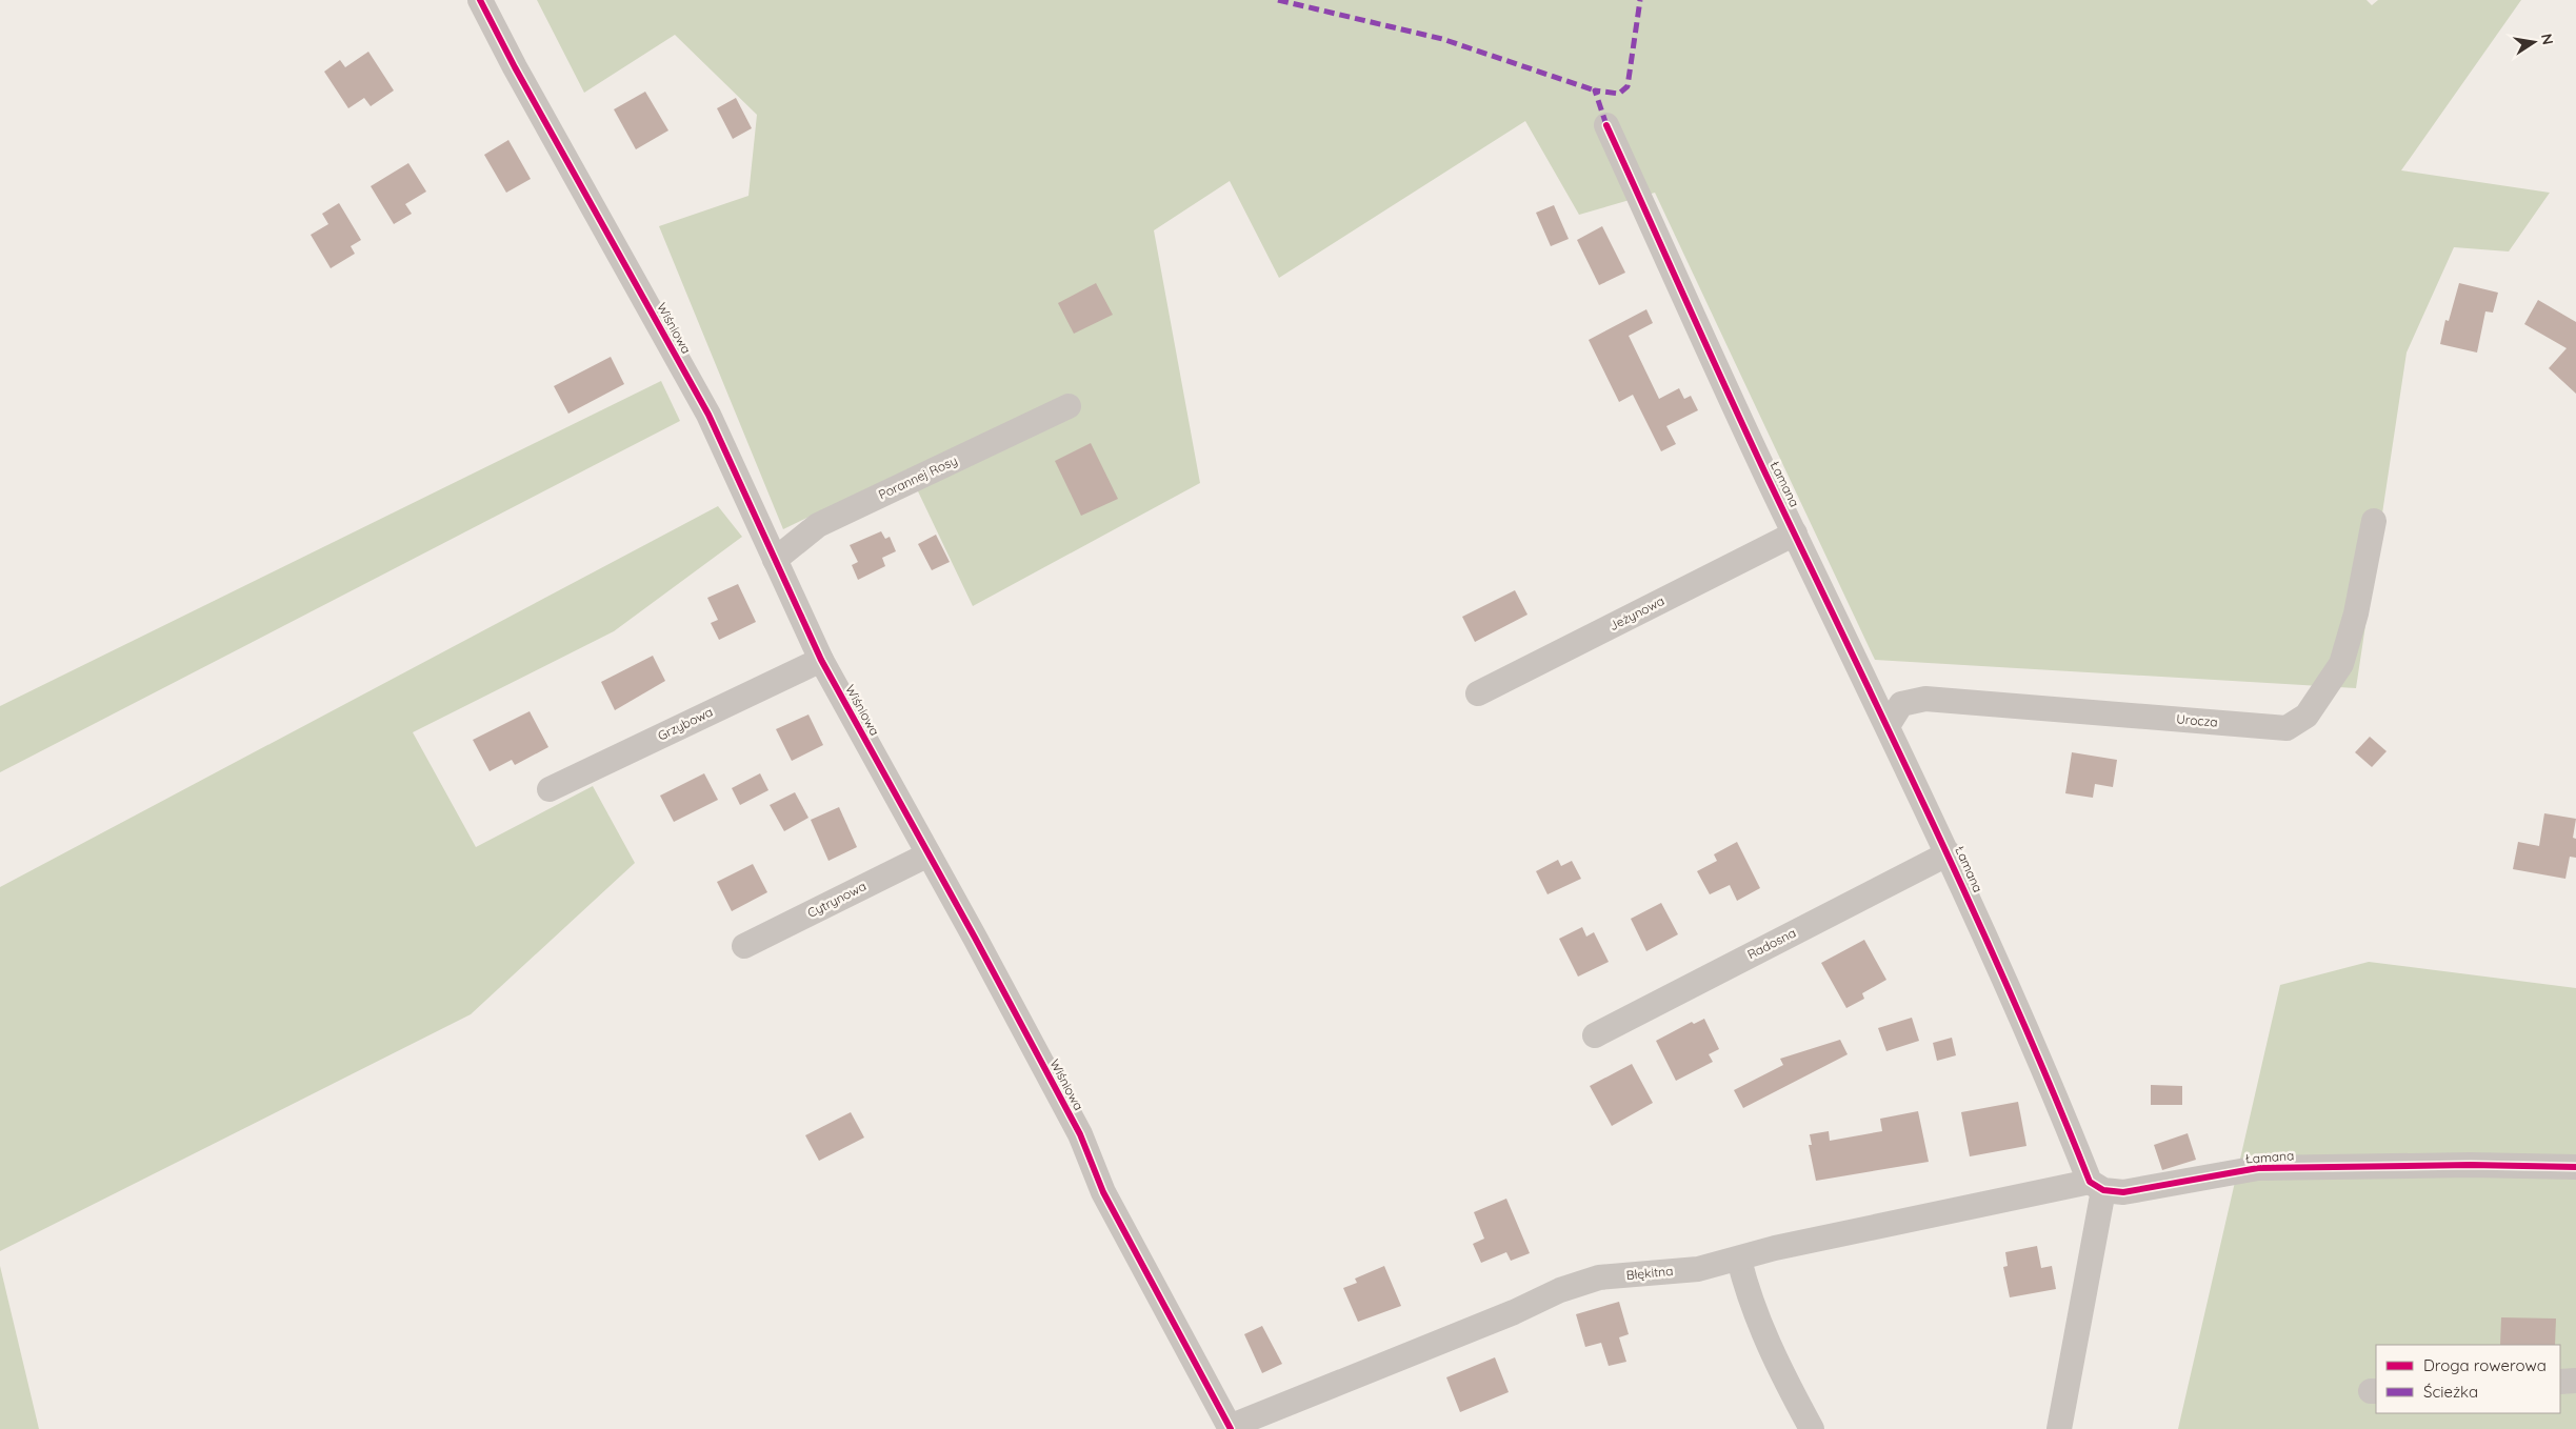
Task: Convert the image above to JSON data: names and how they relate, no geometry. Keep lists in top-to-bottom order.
{
  "streets": {
    "street": [
      "Wiśniowa",
      "Porannej Rosy",
      "Łamana",
      "Jeżynowa",
      "Urocza",
      "Grzybowa",
      "Cytrynowa",
      "Radosna",
      "Błękitna"
    ]
  },
  "crossings": [
    ["Wiśniowa", "Porannej Rosy"],
    ["Wiśniowa", "Grzybowa"],
    ["Wiśniowa", "Cytrynowa"],
    ["Wiśniowa", "Błękitna"],
    ["Łamana", "Jeżynowa"],
    ["Łamana", "Urocza"],
    ["Łamana", "Radosna"],
    ["Łamana", "Błękitna"]
  ],
  "legend": ["Droga rowerowa", "Ścieżka"],
  "north": "right"
}
